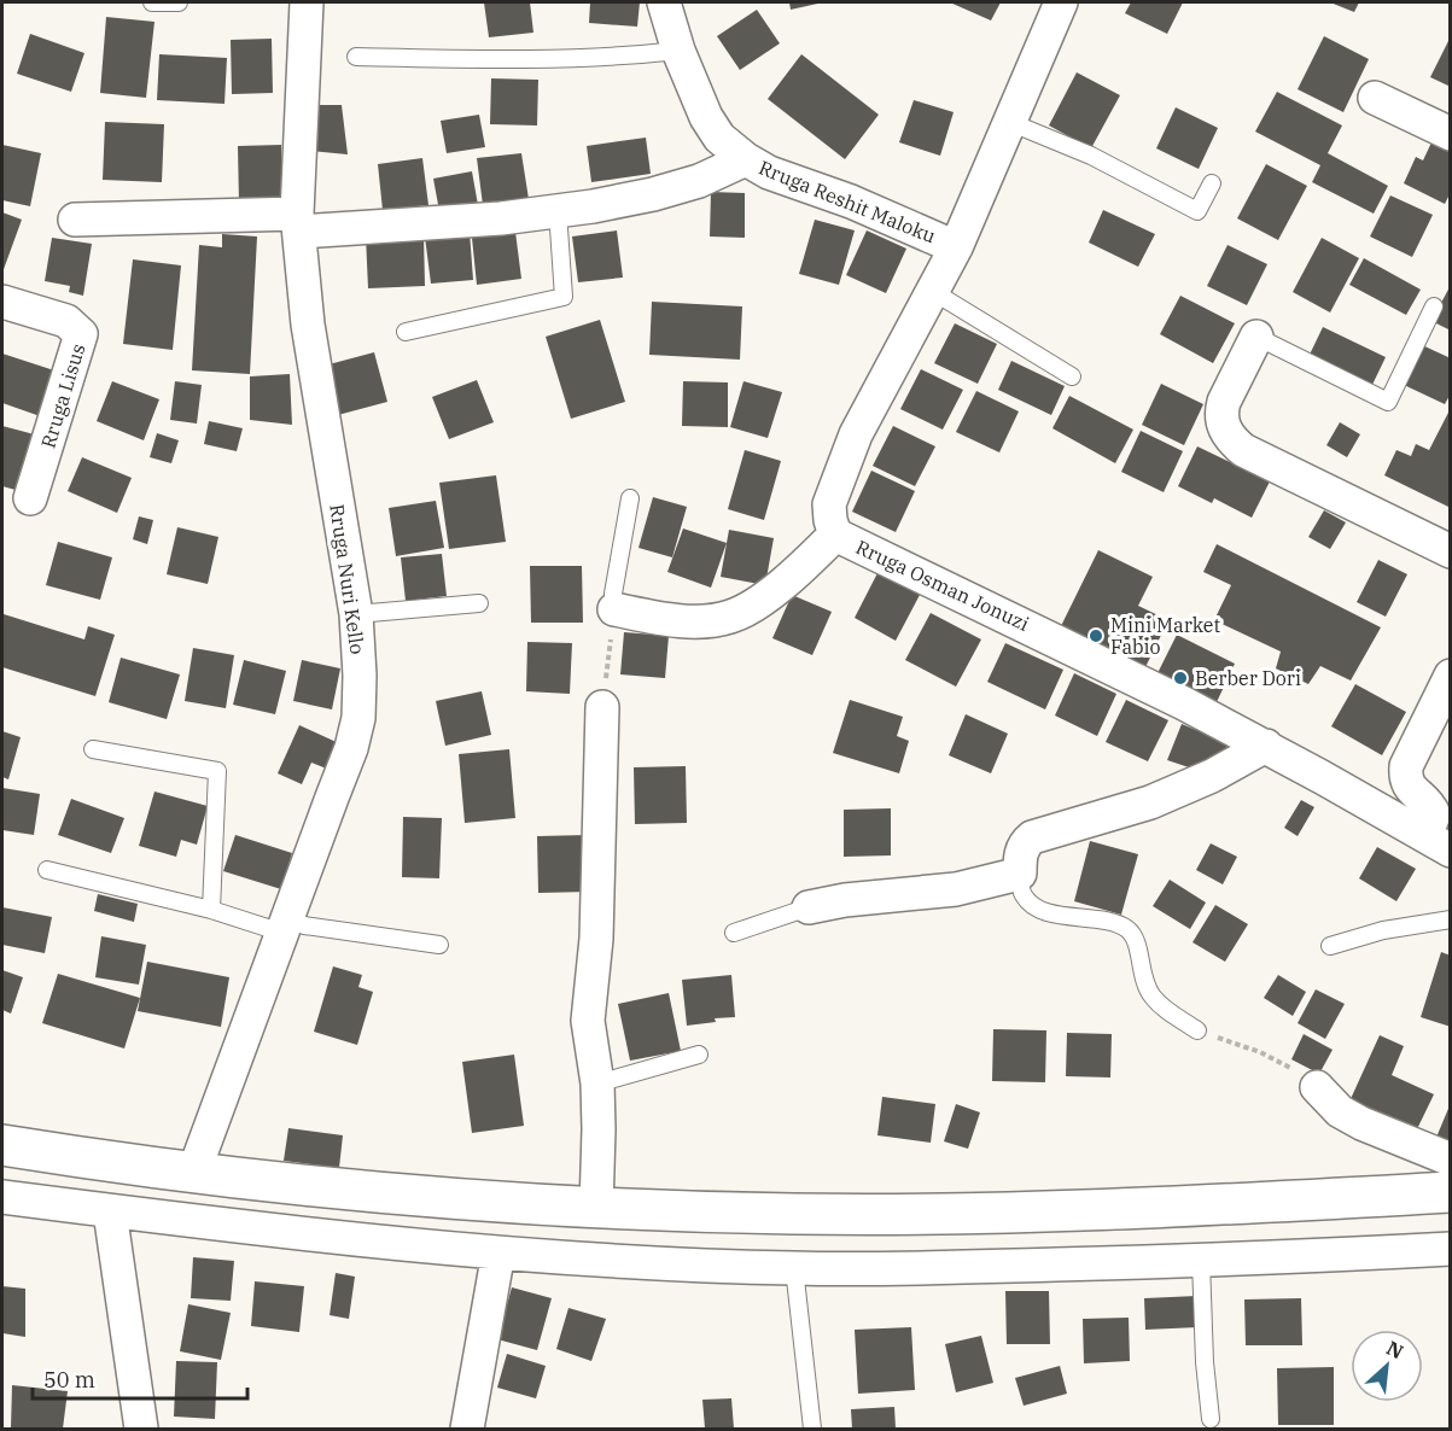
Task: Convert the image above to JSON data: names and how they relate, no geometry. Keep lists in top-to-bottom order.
{
  "streets": {
    "street": [
      "Rruga Reshit Maloku",
      "Rruga Lisus",
      "Rruga Nuri Kello",
      "Rruga Osman Jonuzi"
    ]
  },
  "crossings": [
    ["Rruga Reshit Maloku", "Rruga Osman Jonuzi"]
  ],
  "places": ["Mini Market Fabio", "Berber Dori"],
  "scale_bar": "50 m",
  "north": "top right"
}
